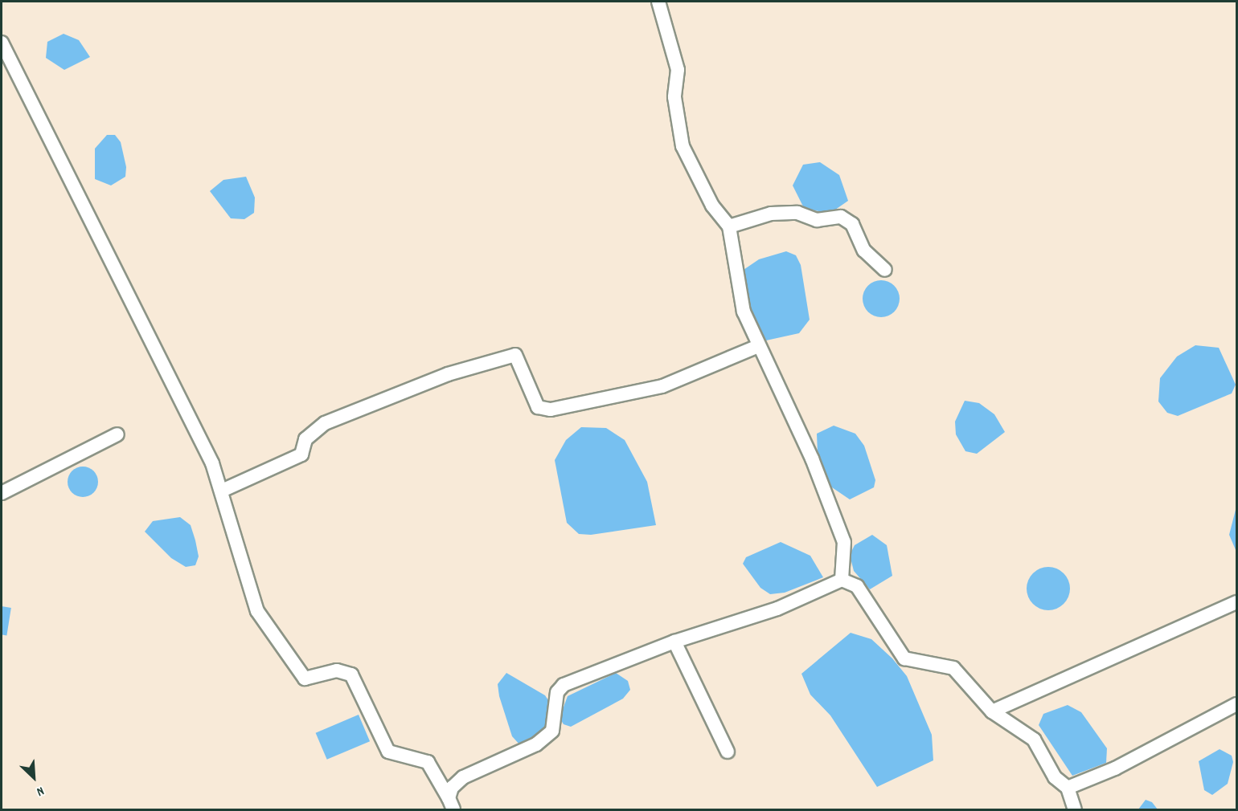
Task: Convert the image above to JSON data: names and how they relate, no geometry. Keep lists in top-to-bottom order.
{
  "north": "bottom right"
}
